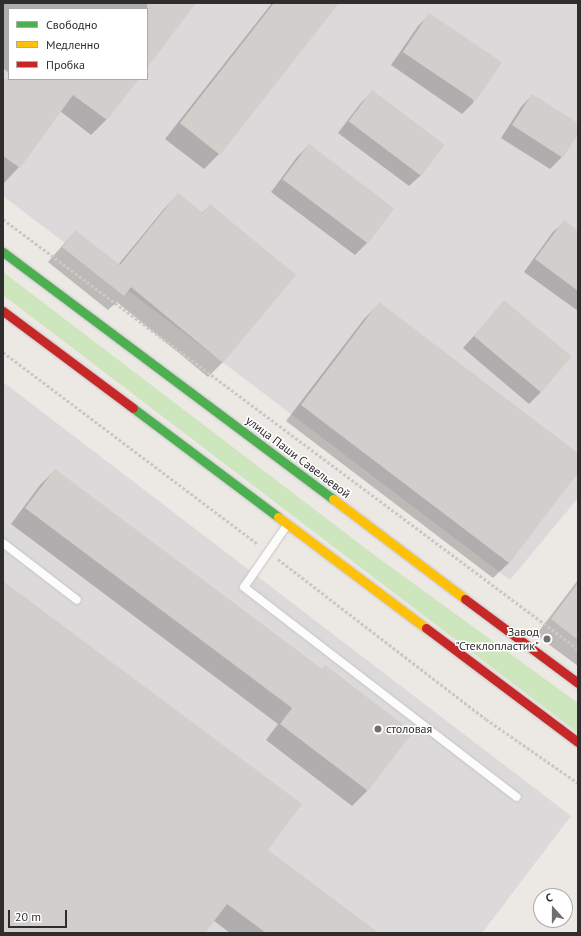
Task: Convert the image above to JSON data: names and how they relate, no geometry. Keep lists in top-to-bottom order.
{
  "streets": {
    "street": ["улица Паши Савельевой"]
  },
  "places": ["Завод \"Стеклопластик\"", "столовая"],
  "legend": ["Свободно", "Медленно", "Пробка"],
  "scale_bar": "20 m",
  "north": "top"
}
